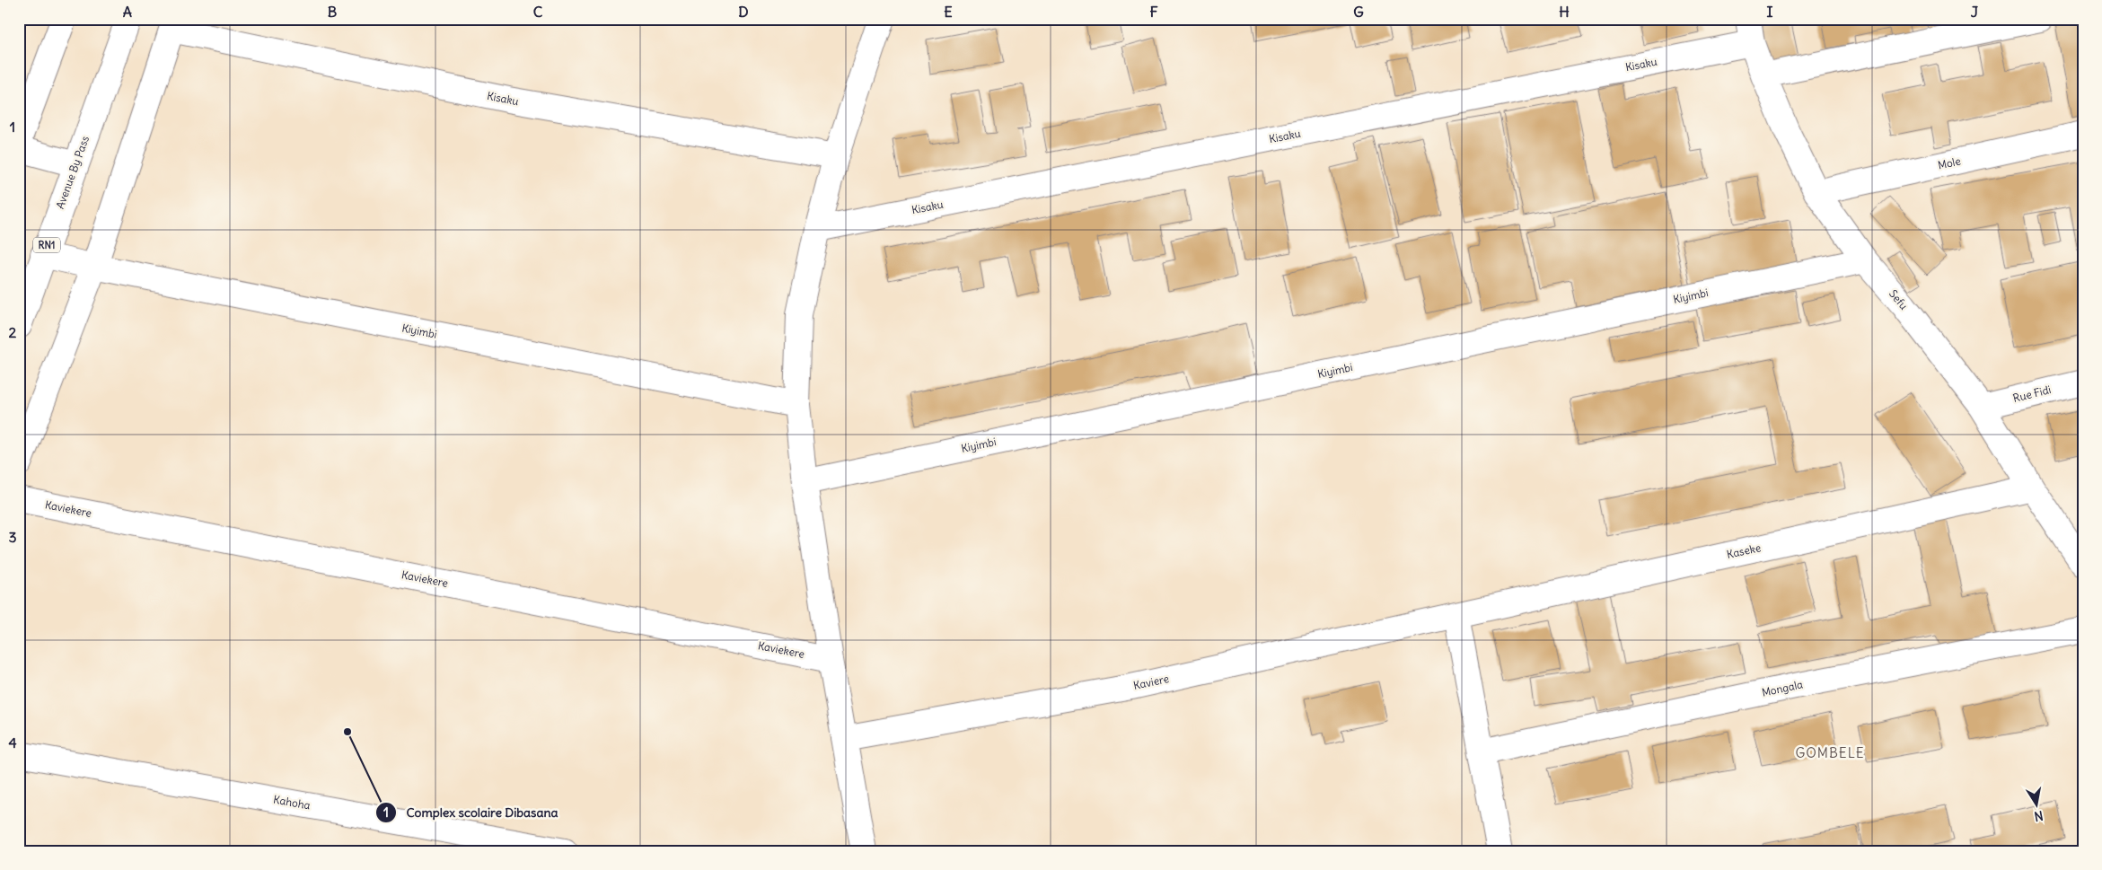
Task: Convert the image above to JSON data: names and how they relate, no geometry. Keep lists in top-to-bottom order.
{
  "streets": {
    "main road": [
      "Kisaku",
      "Mole",
      "Avenue By Pass",
      "RN1",
      "Kiyimbi",
      "Sefu",
      "Rue Fidi",
      "Kaviekere",
      "Kaseke",
      "Kaviere",
      "Mongala",
      "Kahoha"
    ]
  },
  "crossings": [
    ["Kisaku", "Sefu"],
    ["Mole", "Sefu"],
    ["Avenue By Pass", "Kiyimbi"],
    ["Kiyimbi", "Sefu"],
    ["Sefu", "Rue Fidi"],
    ["Sefu", "Kaseke"],
    ["Kaseke", "Kaviere"]
  ],
  "districts": ["GOMBELE"],
  "places": ["Complex scolaire Dibasana"],
  "north": "bottom",
  "grid": {
    "columns": [
      "A",
      "B",
      "C",
      "D",
      "E",
      "F",
      "G",
      "H",
      "I",
      "J"
    ],
    "rows": [
      "1",
      "2",
      "3",
      "4"
    ]
  }
}
